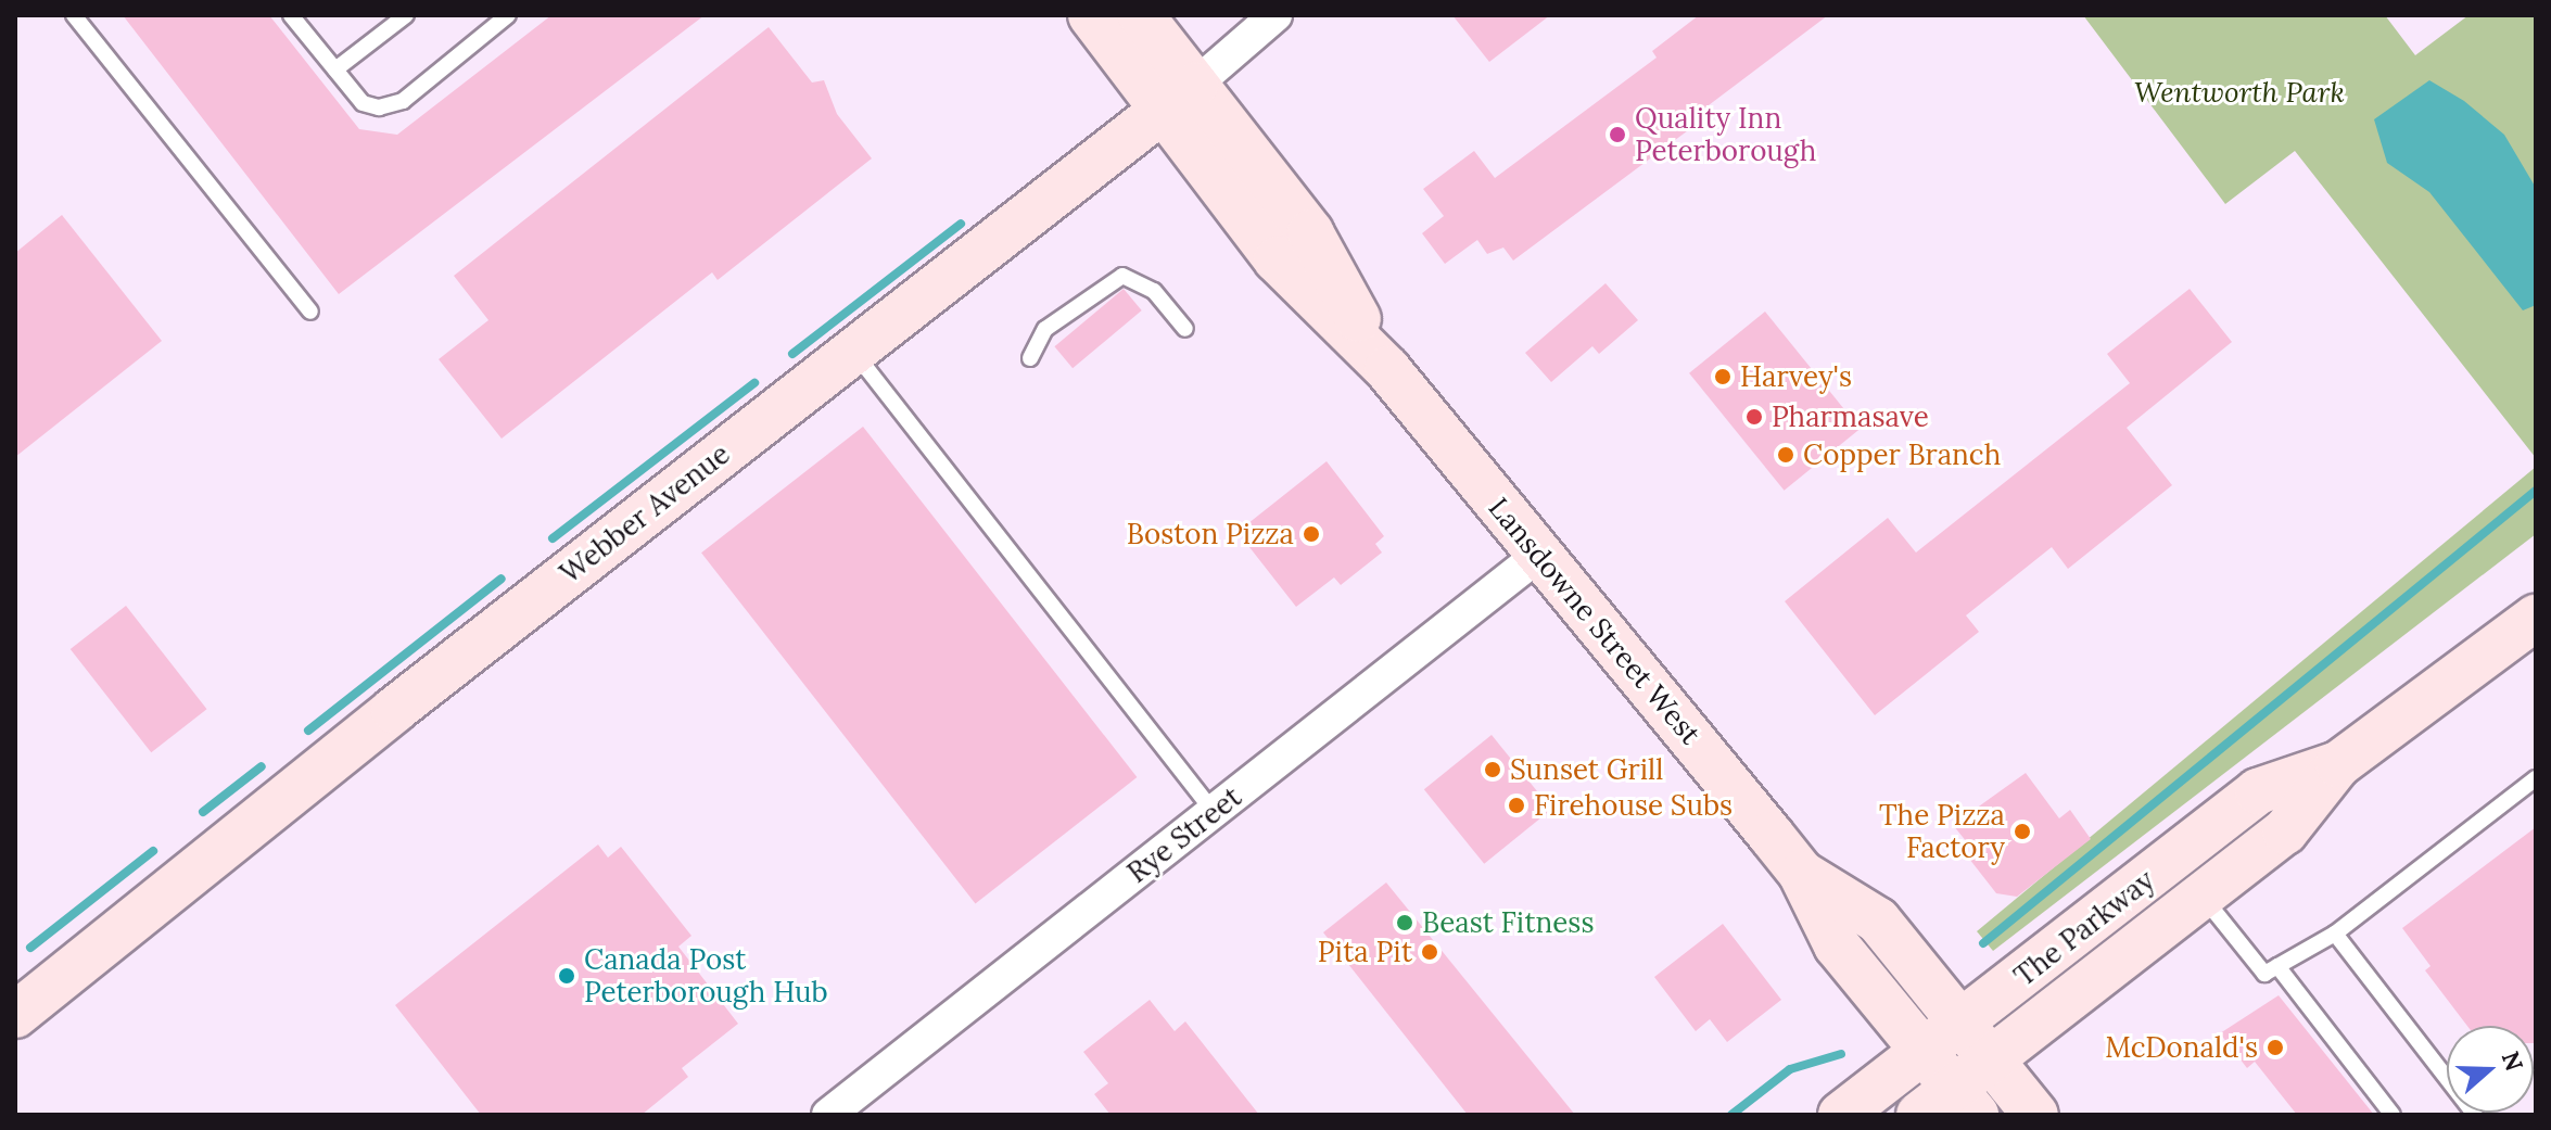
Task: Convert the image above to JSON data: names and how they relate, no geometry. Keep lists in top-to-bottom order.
{
  "streets": {
    "main road": ["Webber Avenue", "Lansdowne Street West", "The Parkway"],
    "street": ["Rye Street"]
  },
  "crossings": [
    ["Webber Avenue", "Lansdowne Street West"],
    ["Lansdowne Street West", "Rye Street"],
    ["Lansdowne Street West", "The Parkway"]
  ],
  "parks": ["Wentworth Park"],
  "places": [
    "Quality Inn Peterborough",
    "Harvey's",
    "Pharmasave",
    "Copper Branch",
    "Boston Pizza",
    "Sunset Grill",
    "Firehouse Subs",
    "The Pizza Factory",
    "Beast Fitness",
    "Pita Pit",
    "Canada Post Peterborough Hub",
    "McDonald's"
  ],
  "north": "right"
}
